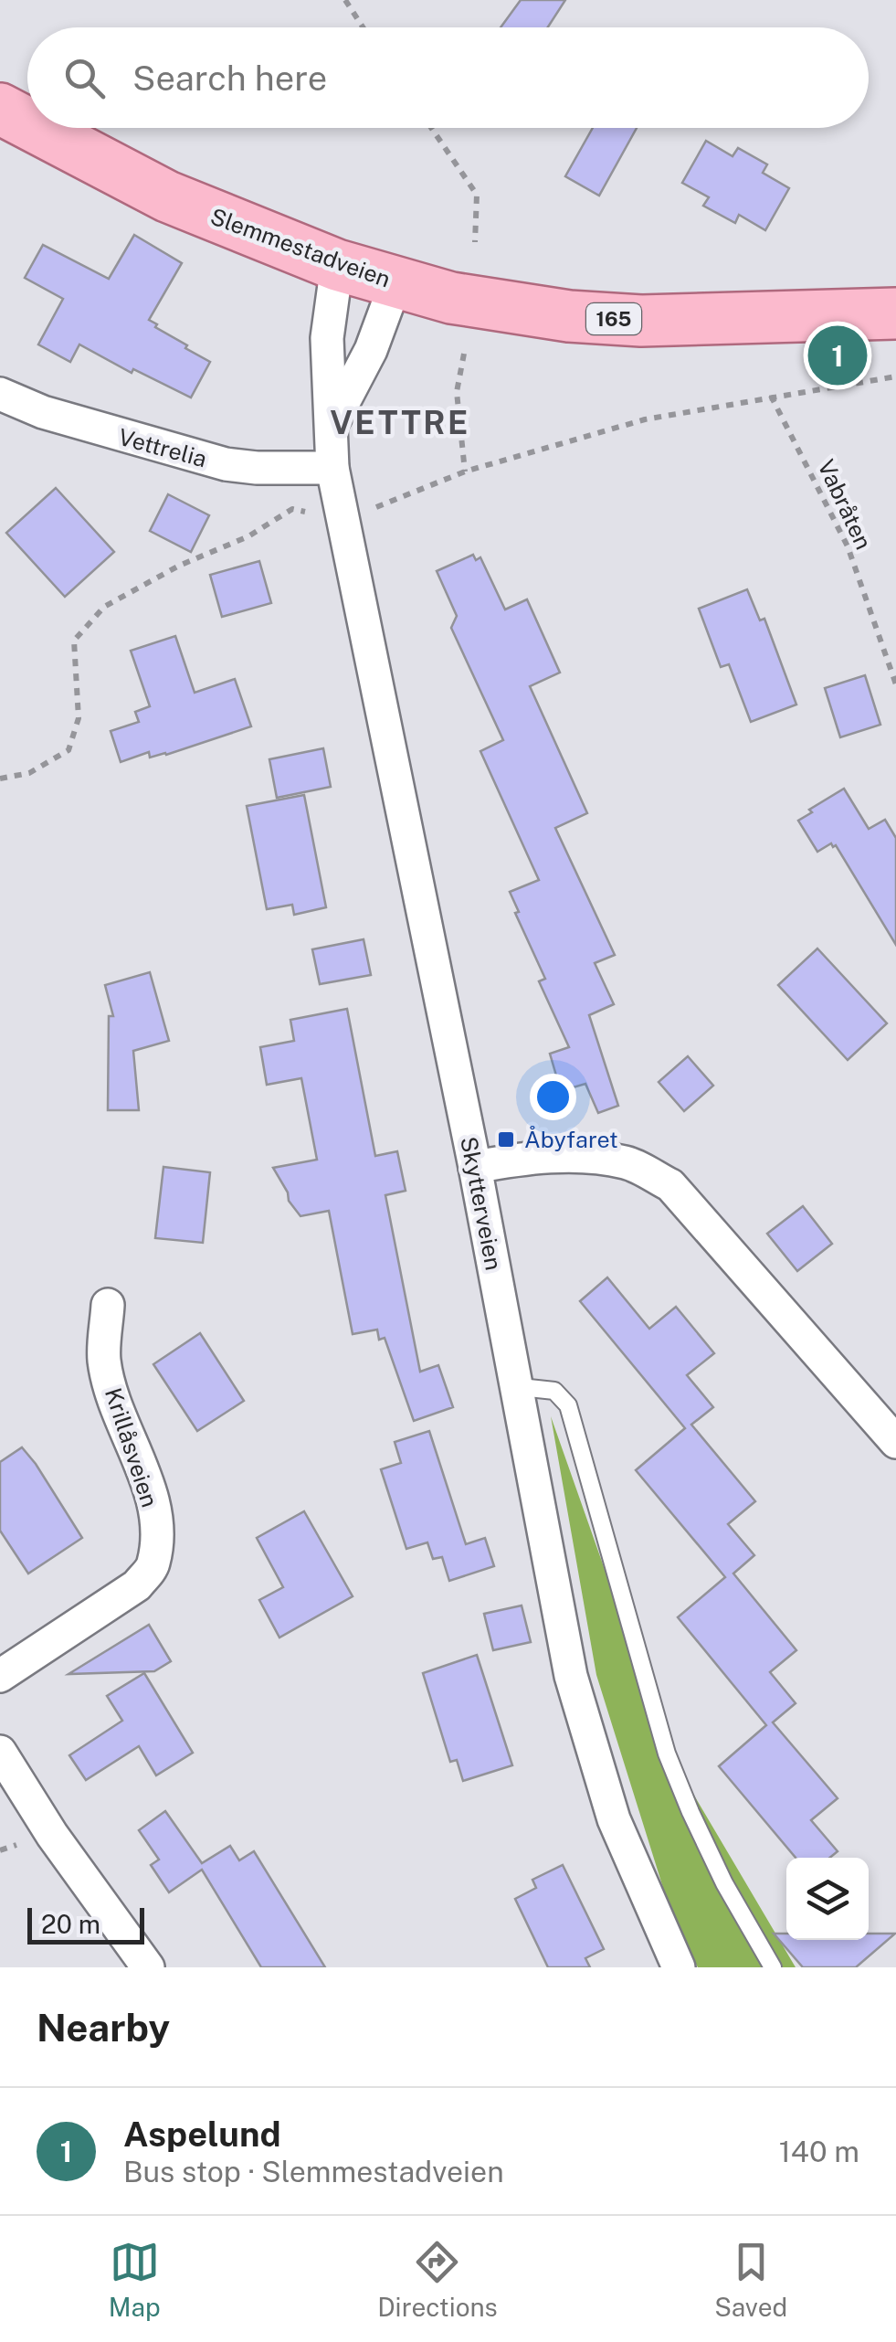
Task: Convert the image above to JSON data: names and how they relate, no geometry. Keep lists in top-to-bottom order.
{
  "streets": {
    "main road": ["Slemmestadveien", "165"],
    "street": ["Vettrelia", "Skytterveien", "Krillåsveien"],
    "path": ["Vabråten"]
  },
  "crossings": [
    ["Slemmestadveien", "Skytterveien"],
    ["Vettrelia", "Skytterveien"]
  ],
  "districts": ["VETTRE"],
  "places": {
    "transit": ["Åbyfaret"]
  },
  "scale_bar": "20 m",
  "page": {
    "search": "Search here",
    "pins": "1",
    "scale": "20 m",
    "heading": "Nearby",
    "list": [
      {
        "mark": "1",
        "name": "Aspelund",
        "note": "Bus stop · Slemmestadveien",
        "value": "140 m"
      }
    ],
    "nav": ["Map", "Directions", "Saved"]
  }
}
